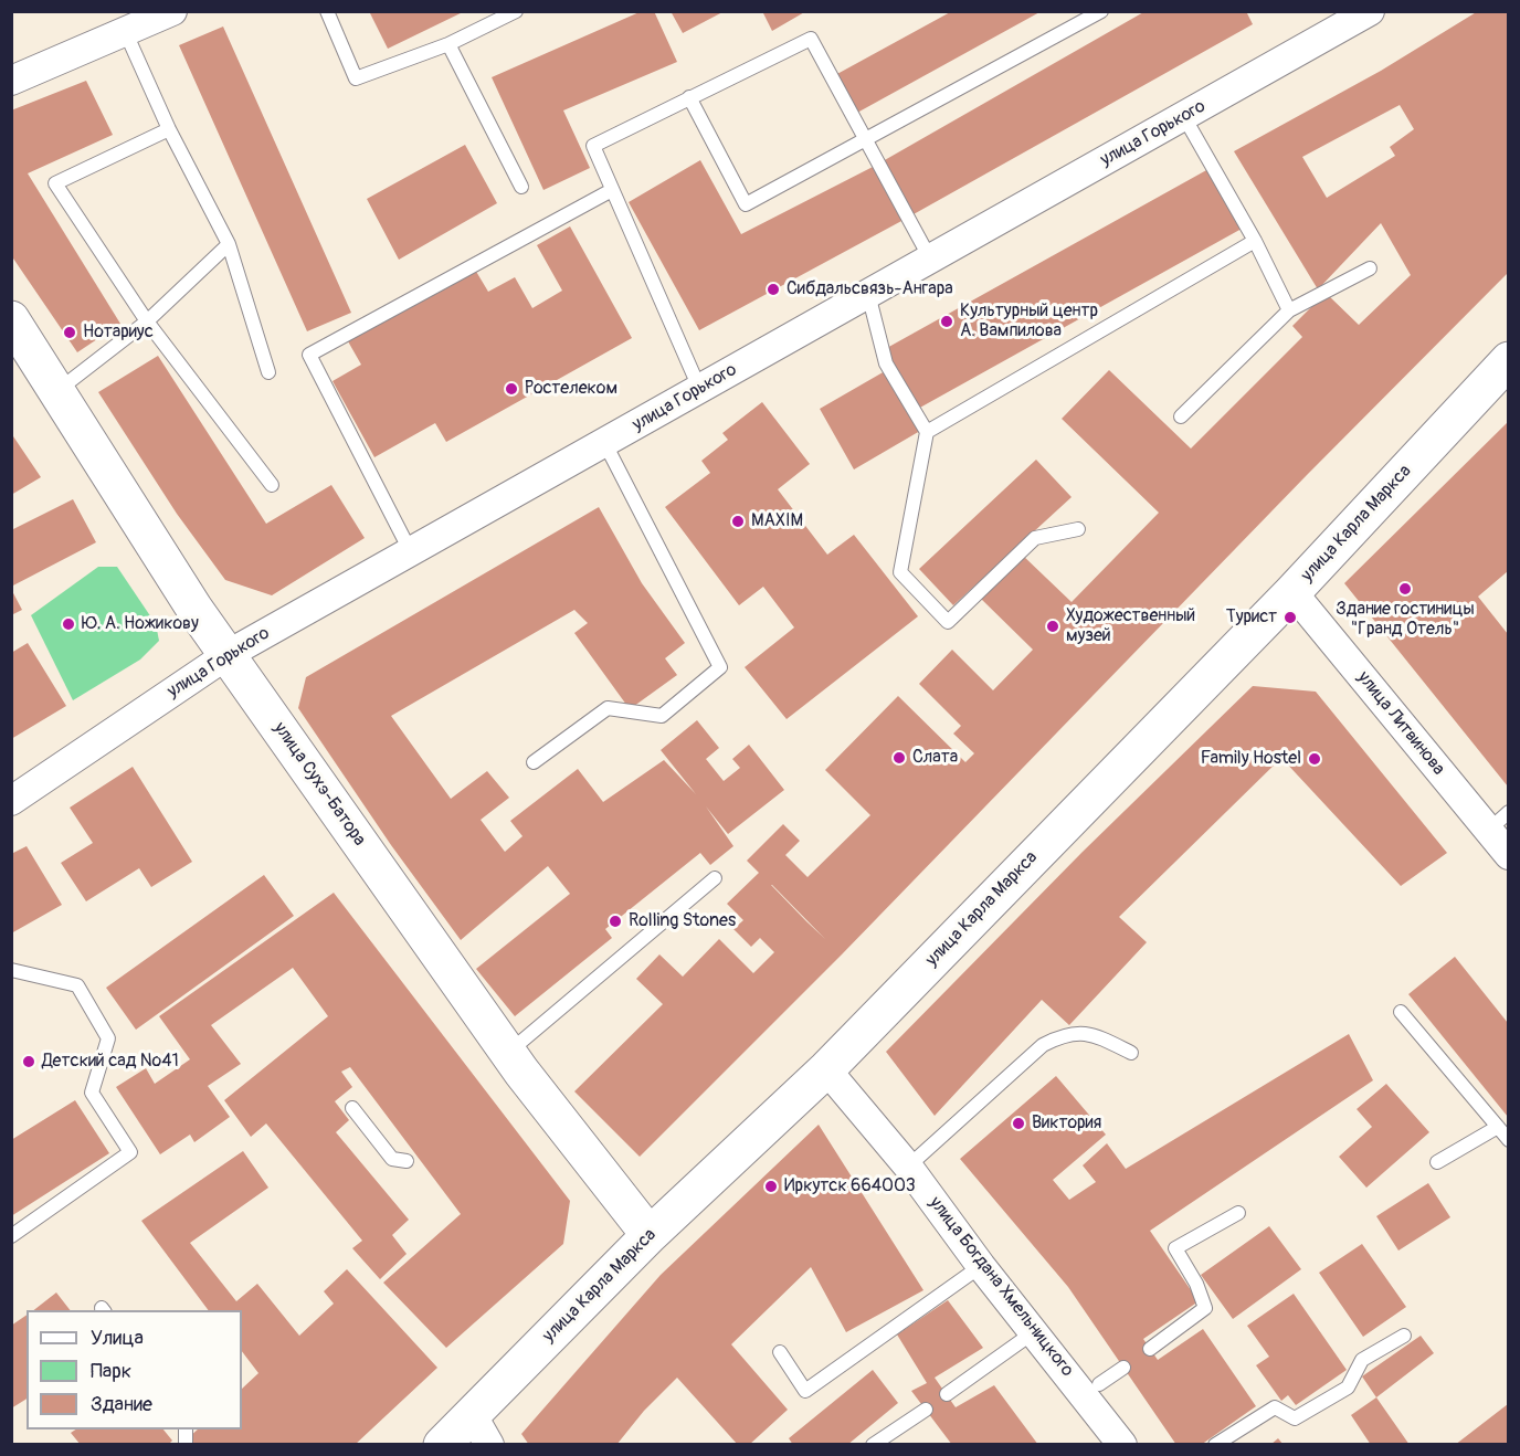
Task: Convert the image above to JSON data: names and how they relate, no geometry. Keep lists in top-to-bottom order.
{
  "streets": {
    "main road": ["улица Карла Маркса", "улица Сухэ-Батора"],
    "street": ["улица Горького", "улица Литвинова", "улица Богдана Хмельницкого"]
  },
  "crossings": [
    ["улица Горького", "улица Сухэ-Батора"],
    ["улица Карла Маркса", "улица Литвинова"],
    ["улица Карла Маркса", "улица Сухэ-Батора"],
    ["улица Карла Маркса", "улица Богдана Хмельницкого"]
  ],
  "places": [
    "Сибдальсвязь-Ангара",
    "Культурный центр А. Вампилова",
    "Нотариус",
    "Ростелеком",
    "MAXIM",
    "Здание гостиницы \"Гранд Отель\"",
    "Турист",
    "Ю. А. Ножикову",
    "Художественный музей",
    "Слата",
    "Family Hostel",
    "Rolling Stones",
    "Детский сад №41",
    "Виктория",
    "Иркутск 664003"
  ],
  "legend": ["Улица", "Парк", "Здание"]
}
